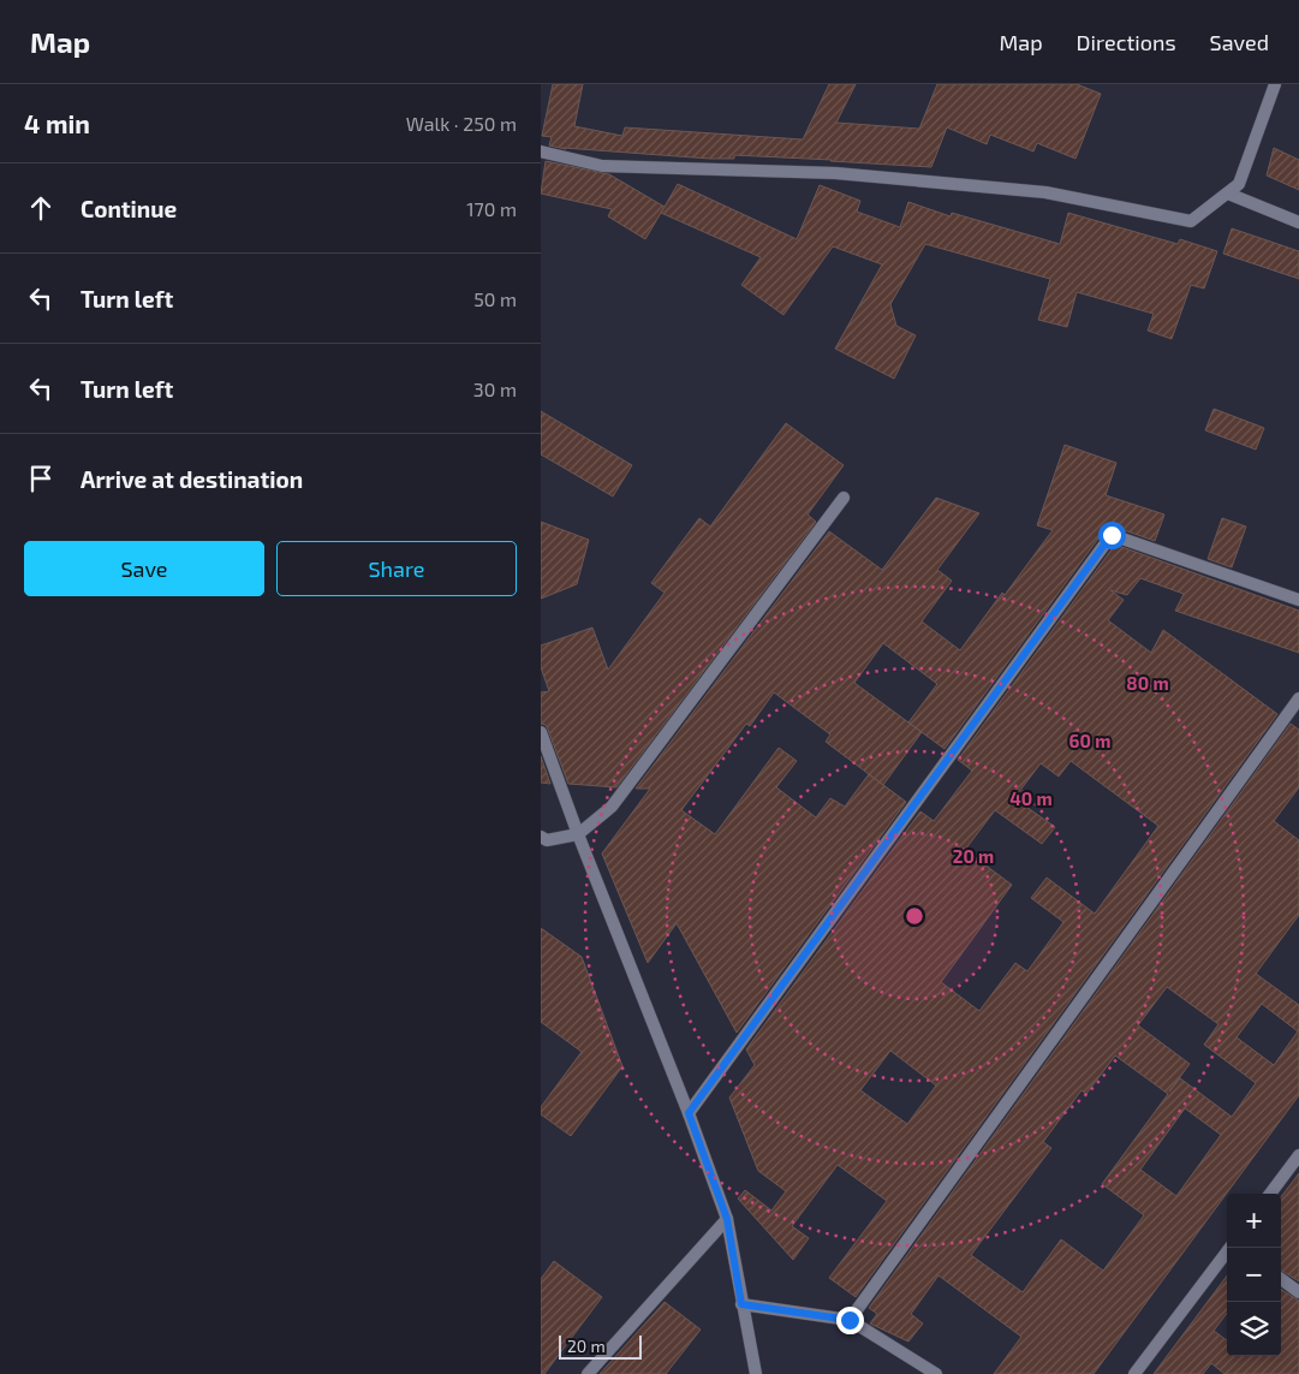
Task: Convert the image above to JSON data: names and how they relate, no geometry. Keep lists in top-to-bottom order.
{
  "scale_bar": "20 m",
  "page": {
    "header": "Map",
    "nav": ["Map", "Directions", "Saved"],
    "heading": ["4 min", "Walk · 250 m"],
    "list": [
      ["Continue", "170 m"],
      ["Turn left", "50 m"],
      ["Turn left", "30 m"],
      "Arrive at destination"
    ],
    "buttons": ["Save", "Share"],
    "map_buttons": ["+", "−"],
    "scale": "20 m"
  },
  "rings": [
    "80 m",
    "60 m",
    "40 m",
    "20 m"
  ]
}
